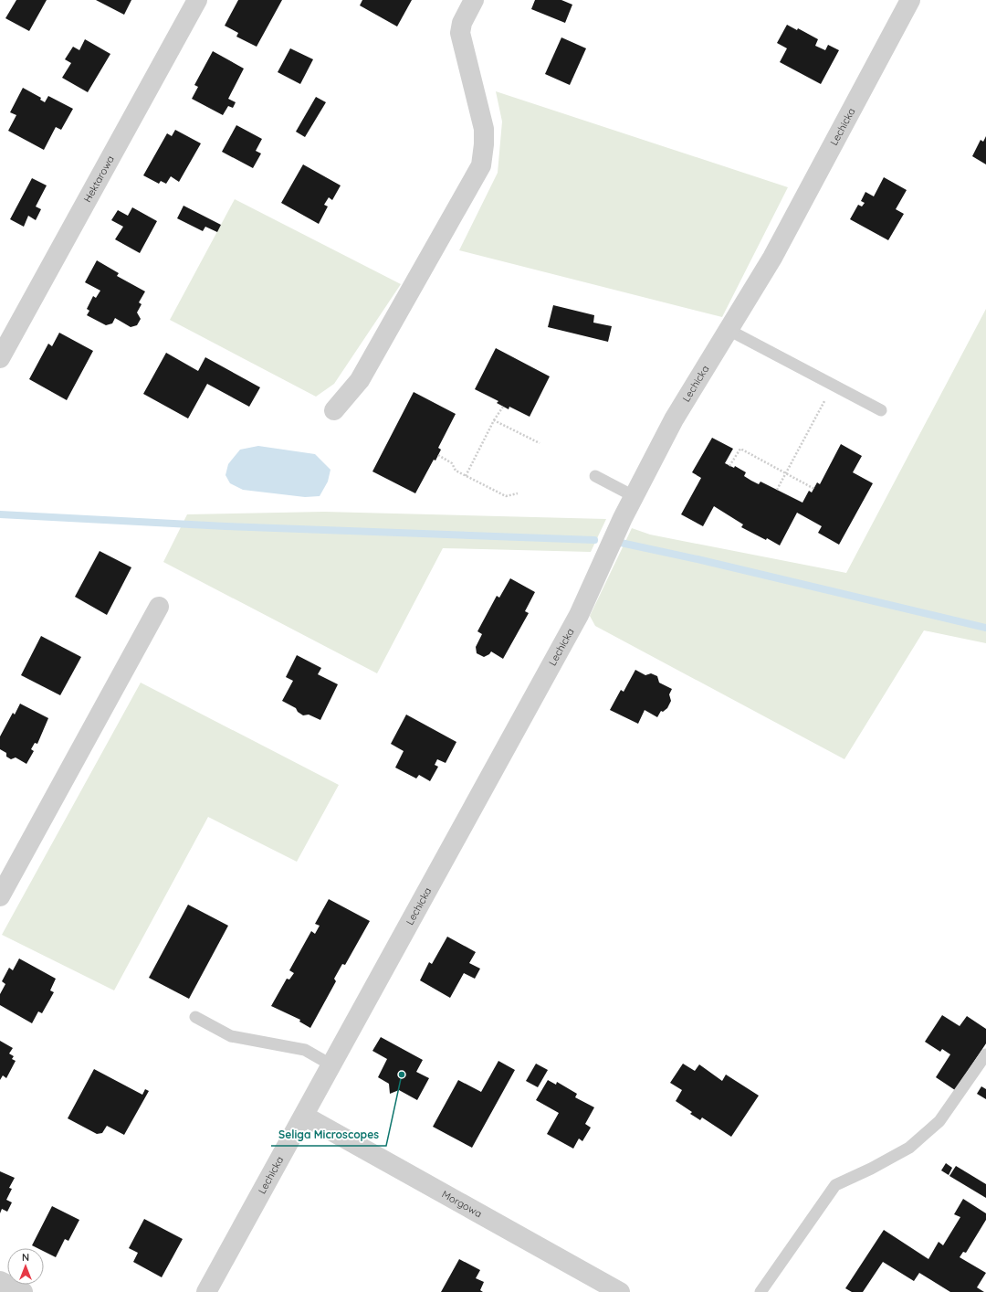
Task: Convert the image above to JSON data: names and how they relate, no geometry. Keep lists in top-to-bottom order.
{
  "streets": {
    "street": ["Lechicka", "Hektarowa", "Morgowa"]
  },
  "crossings": [
    ["Lechicka", "Morgowa"]
  ],
  "places": ["Seliga Microscopes"],
  "north": "top"
}
